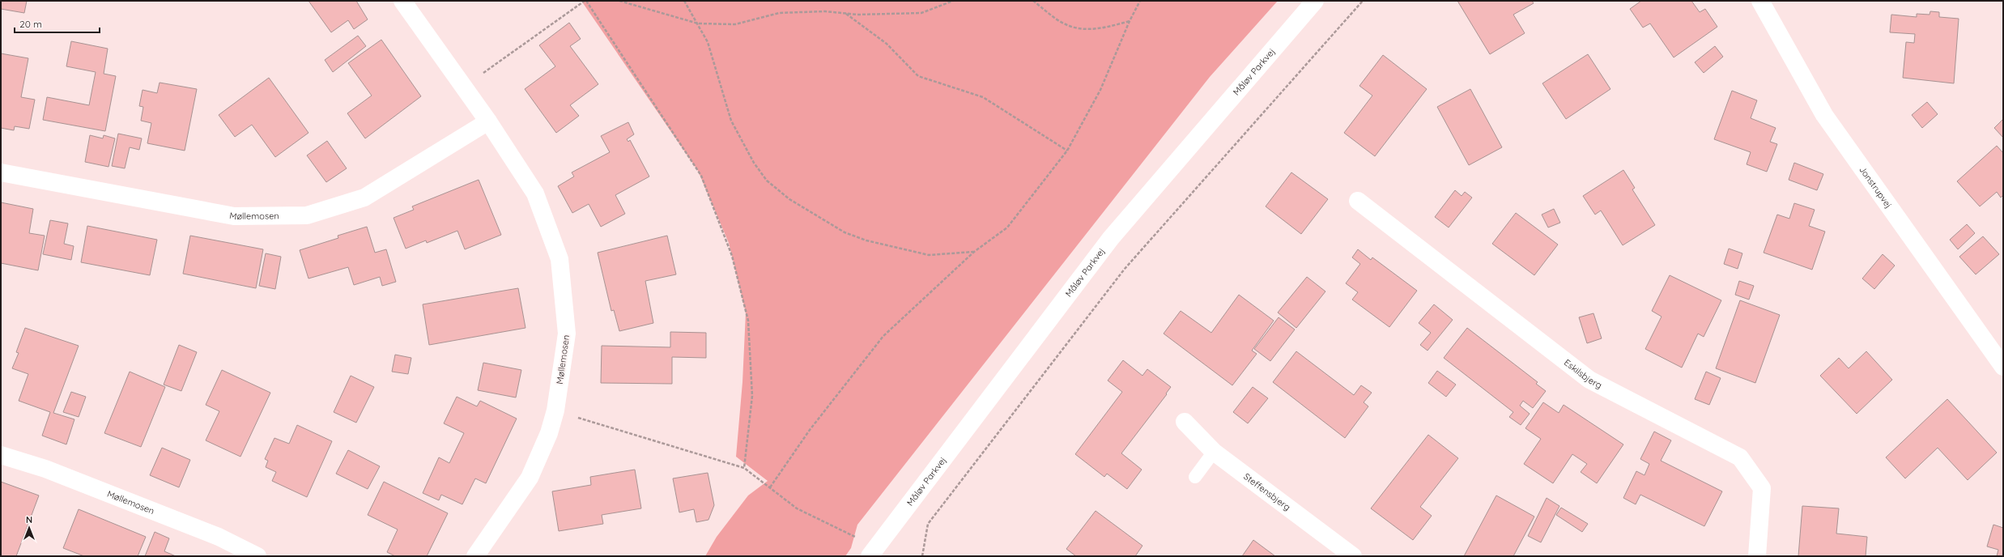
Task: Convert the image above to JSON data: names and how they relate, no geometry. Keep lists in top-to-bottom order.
{
  "streets": {
    "street": [
      "Måløv Parkvej",
      "Jonstrupvej",
      "Møllemosen",
      "Eskilsbjerg",
      "Steffensbjerg"
    ]
  },
  "scale_bar": "20 m",
  "north": "top"
}
